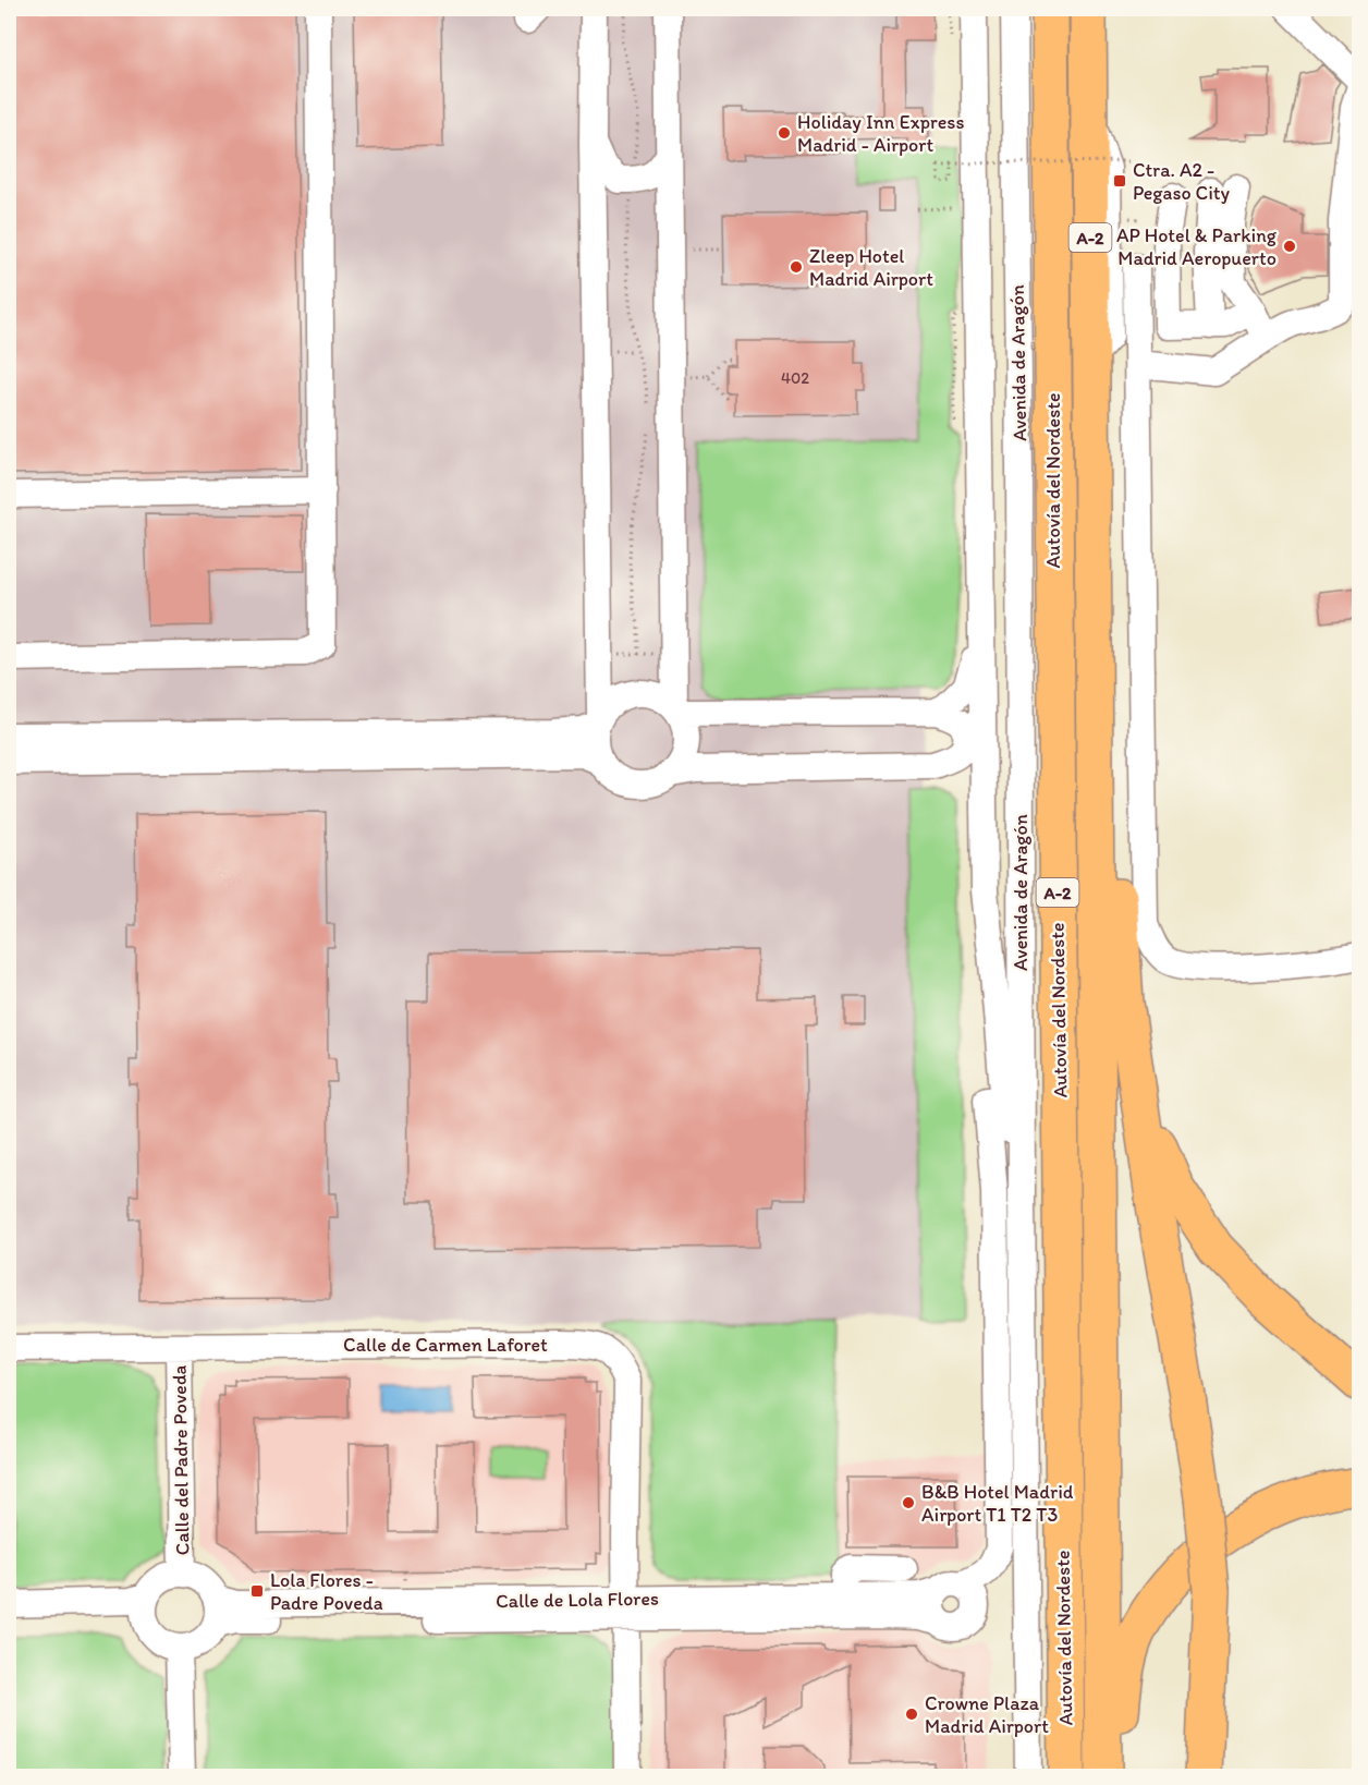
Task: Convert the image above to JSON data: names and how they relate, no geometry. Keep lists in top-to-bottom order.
{
  "streets": {
    "highway": ["A-2", "Autovía del Nordeste"],
    "street": [
      "Avenida de Aragón",
      "Calle de Carmen Laforet",
      "Calle del Padre Poveda",
      "Calle de Lola Flores"
    ]
  },
  "crossings": [
    ["Avenida de Aragón", "Calle de Lola Flores"],
    ["Calle de Carmen Laforet", "Calle del Padre Poveda"],
    ["Calle de Carmen Laforet", "Calle de Lola Flores"],
    ["Calle del Padre Poveda", "Calle de Lola Flores"]
  ],
  "places": {
    "other": [
      "Holiday Inn Express Madrid - Airport",
      "AP Hotel & Parking Madrid Aeropuerto",
      "Zleep Hotel Madrid Airport",
      "B&B Hotel Madrid Airport T1 T2 T3",
      "Crowne Plaza Madrid Airport"
    ],
    "transit": ["Ctra. A2 - Pegaso City", "Lola Flores - Padre Poveda"]
  },
  "house_numbers": ["402"]
}
